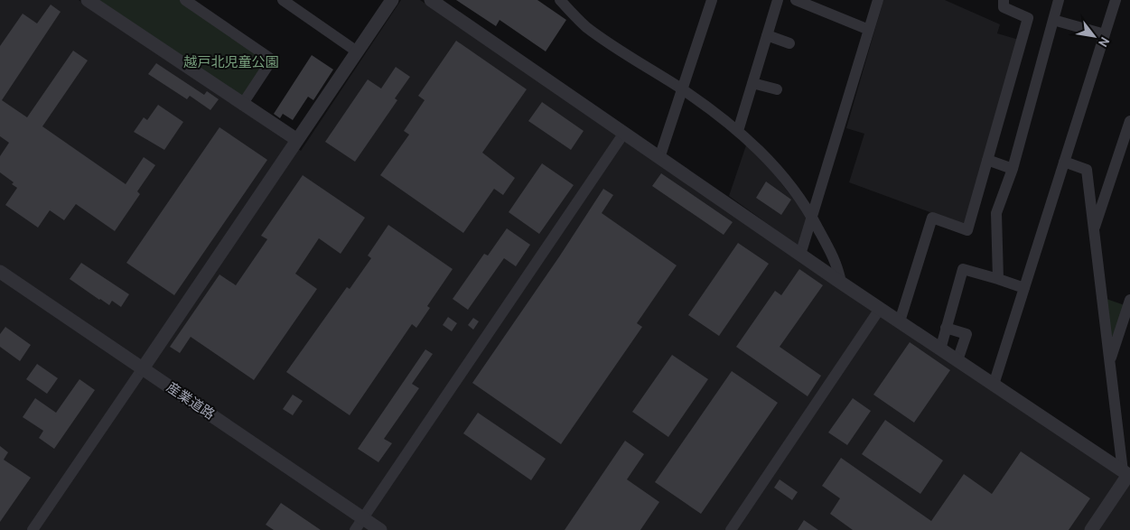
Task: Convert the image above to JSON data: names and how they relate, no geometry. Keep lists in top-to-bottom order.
{
  "streets": {
    "street": ["産業道路"]
  },
  "parks": ["越戸北児童公園"],
  "north": "bottom right"
}
